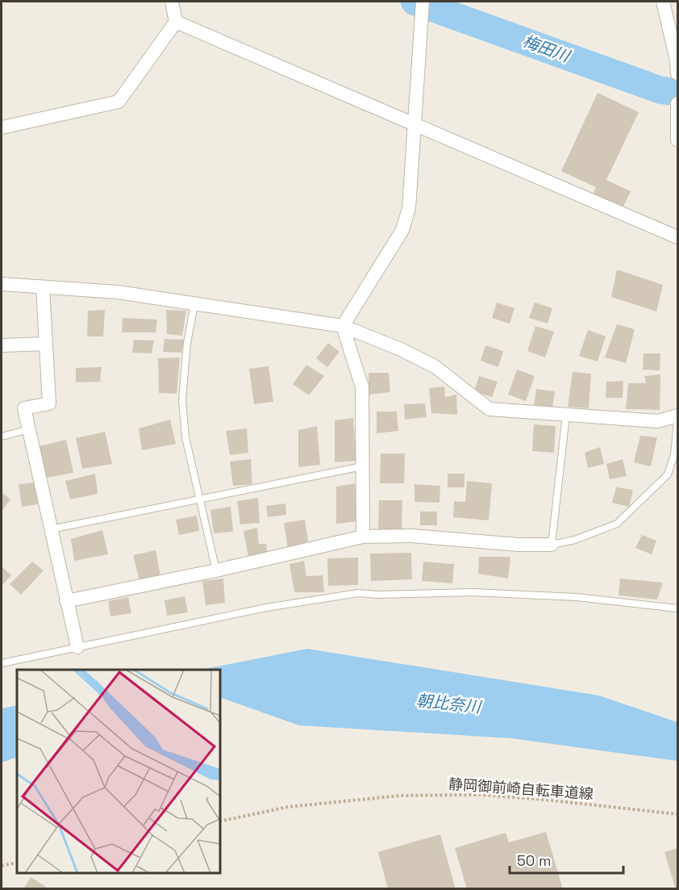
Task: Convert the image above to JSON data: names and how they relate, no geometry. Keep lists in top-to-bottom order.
{
  "streets": {
    "path": ["静岡御前崎自転車道線"]
  },
  "water": ["梅田川", "朝比奈川"],
  "scale_bar": "50 m"
}
